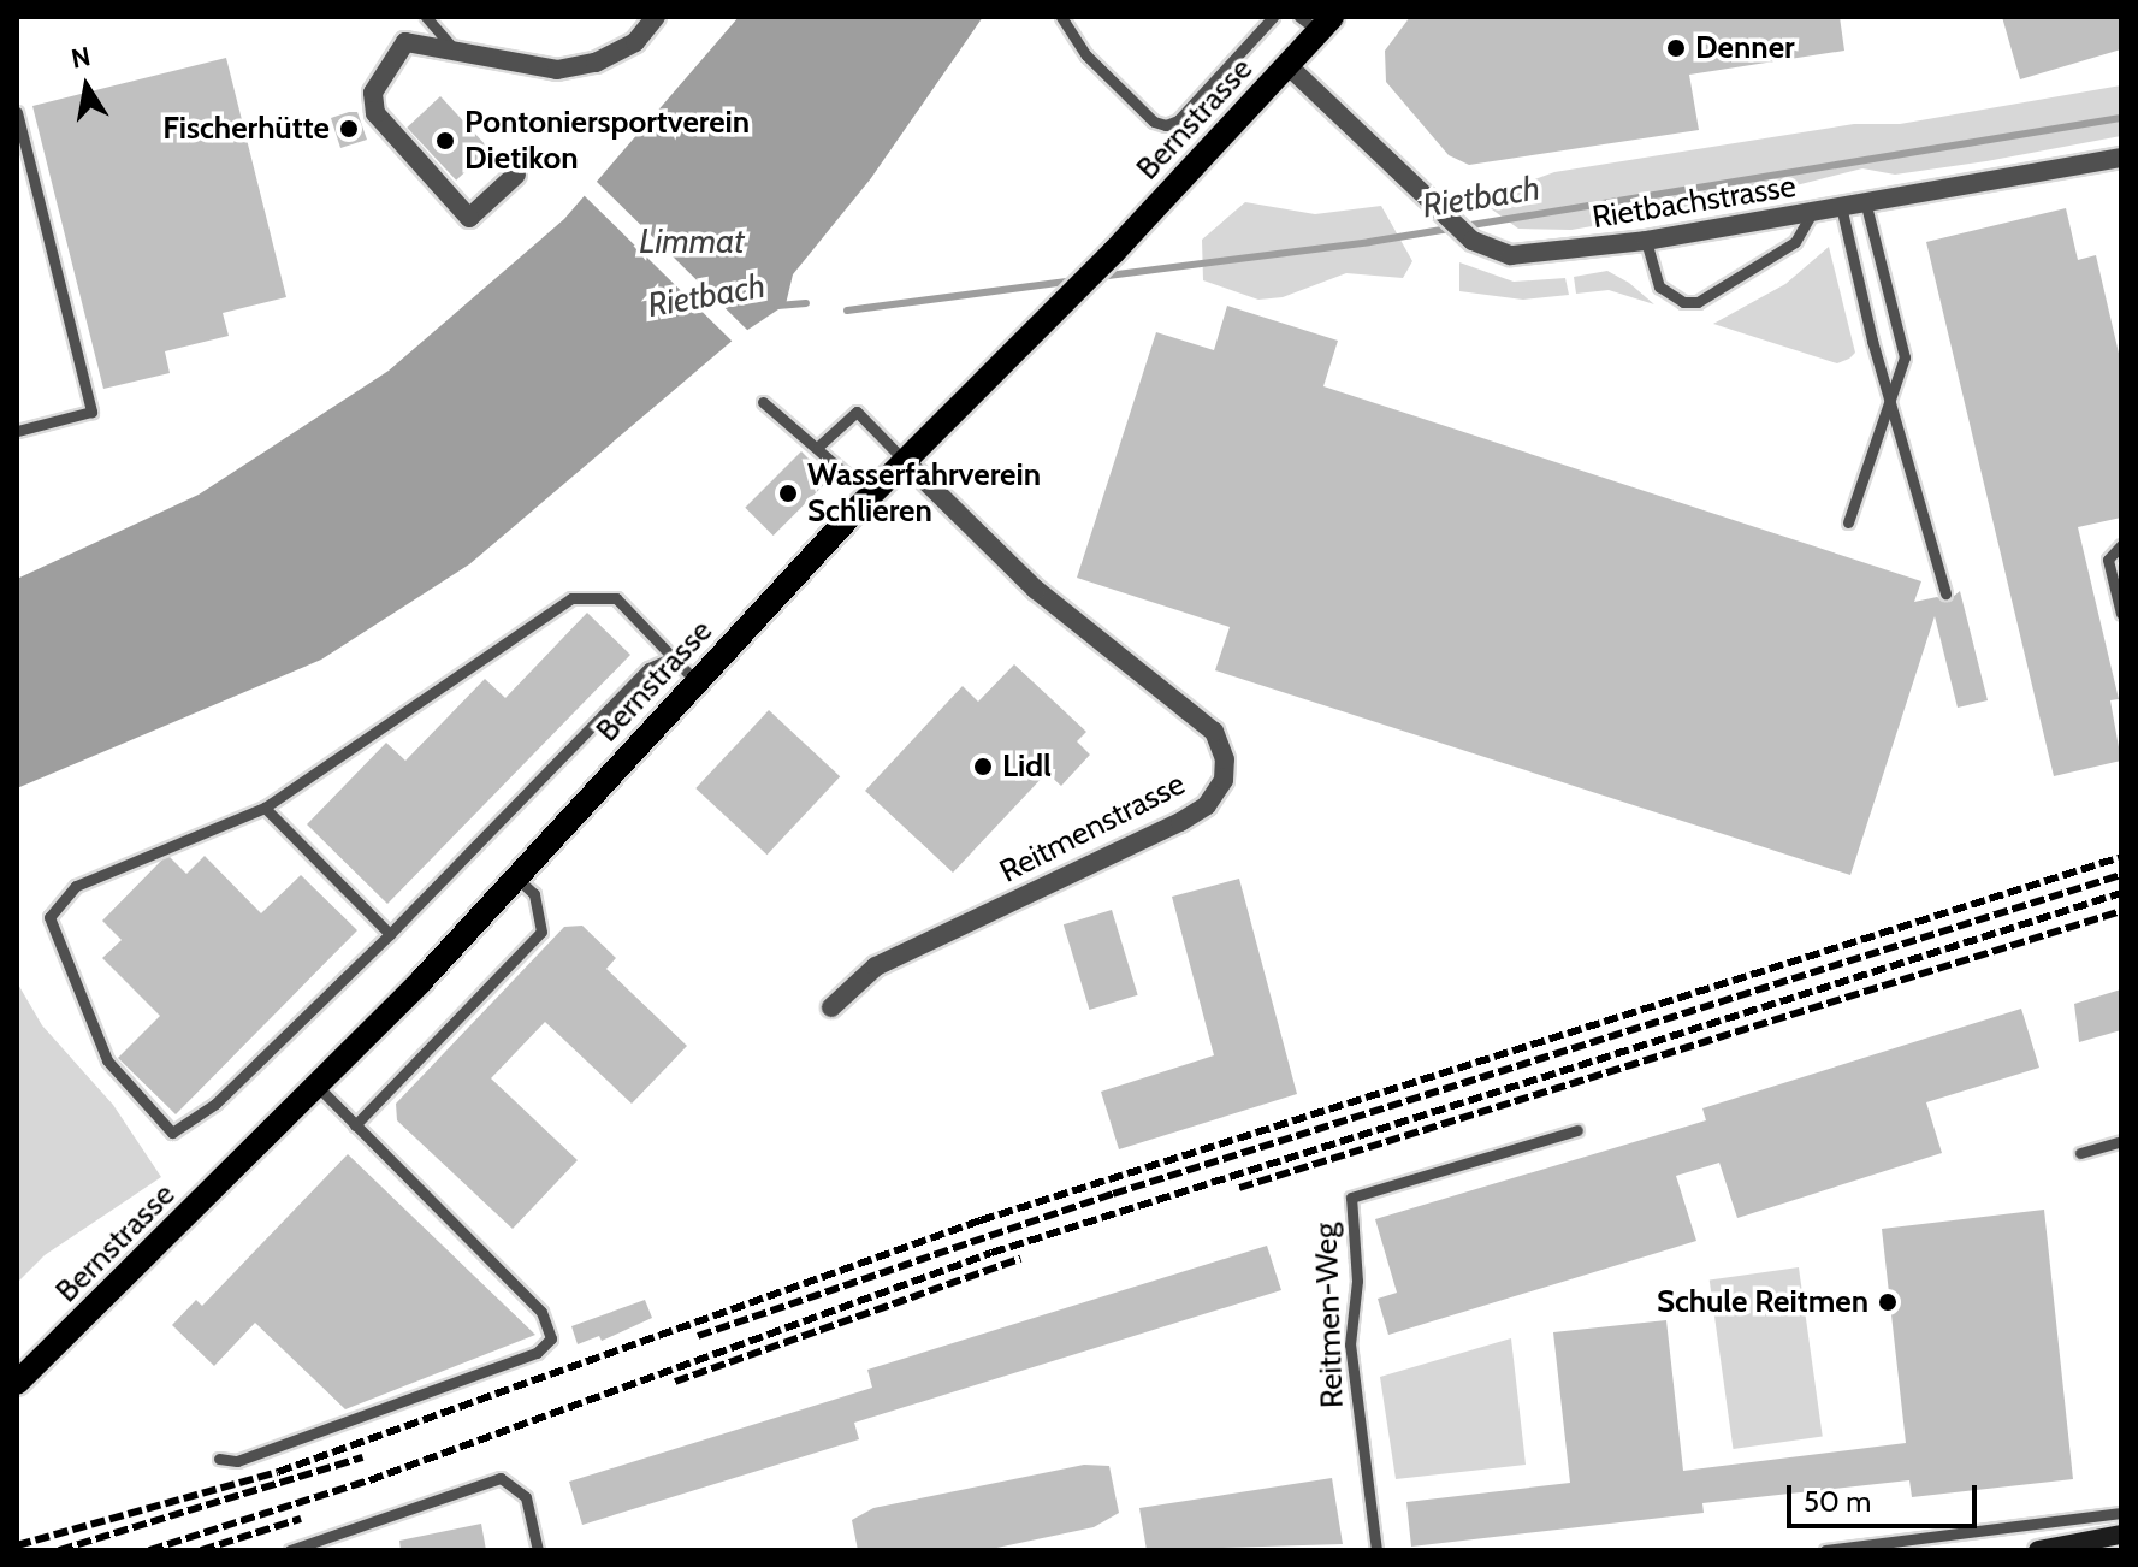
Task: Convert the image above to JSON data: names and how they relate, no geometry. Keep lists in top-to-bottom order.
{
  "streets": {
    "main road": ["Bernstrasse"],
    "street": ["Rietbachstrasse", "Reitmenstrasse"],
    "lane": ["Reitmen-Weg"]
  },
  "crossings": [
    ["Bernstrasse", "Rietbachstrasse"],
    ["Bernstrasse", "Reitmenstrasse"]
  ],
  "water": ["Rietbach", "Limmat"],
  "places": [
    "Denner",
    "Fischerhütte",
    "Pontoniersportverein Dietikon",
    "Wasserfahrverein Schlieren",
    "Lidl",
    "Schule Reitmen"
  ],
  "scale_bar": "50 m",
  "north": "top"
}
